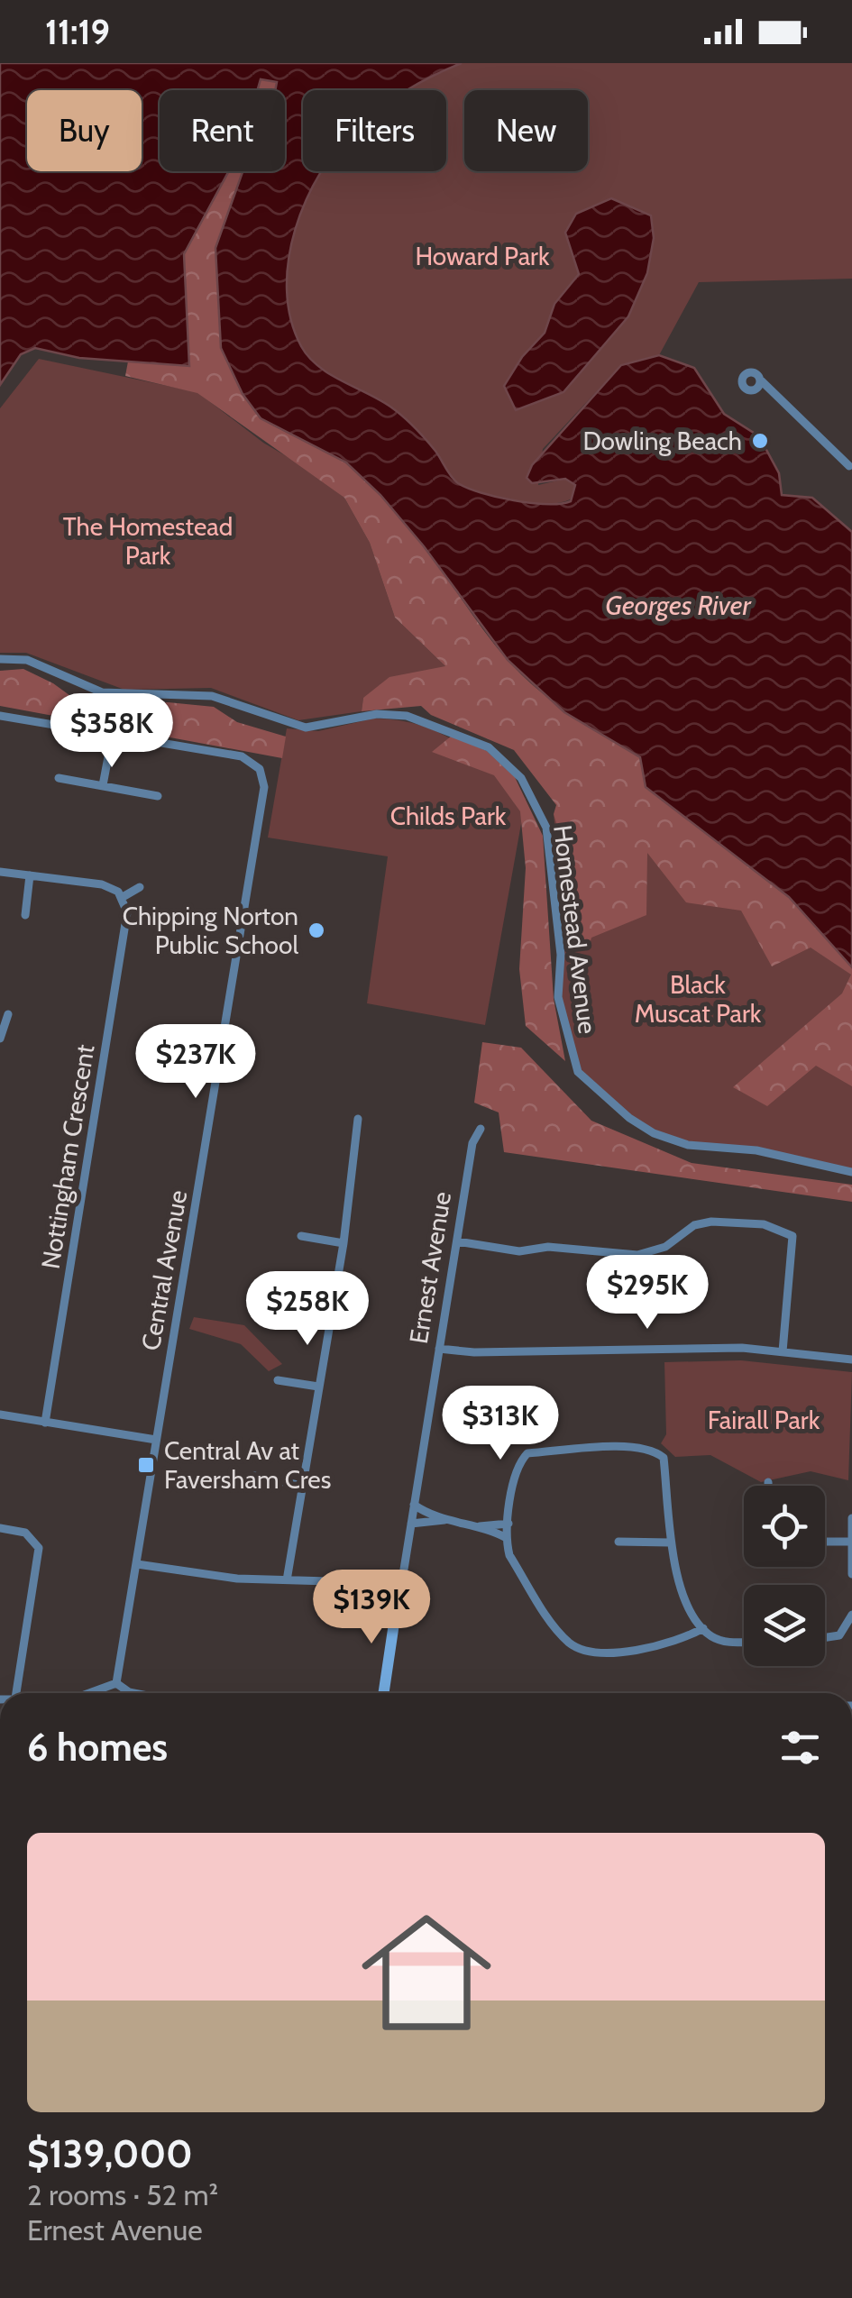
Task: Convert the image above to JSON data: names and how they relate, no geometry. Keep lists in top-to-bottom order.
{
  "streets": {
    "street": [
      "Homestead Avenue",
      "Nottingham Crescent",
      "Ernest Avenue",
      "Central Avenue"
    ]
  },
  "water": ["Georges River"],
  "parks": [
    "Howard Park",
    "The Homestead Park",
    "Childs Park",
    "Black Muscat Park",
    "Fairall Park"
  ],
  "places": {
    "other": ["Dowling Beach", "Chipping Norton Public School"],
    "transit": ["Central Av at Faversham Cres"]
  },
  "page": {
    "status": "11:19",
    "chip": [
      "Buy",
      "Rent",
      "Filters",
      "New"
    ],
    "price": [
      "$358K",
      "$237K",
      "$295K",
      "$258K",
      "$313K",
      "$139K"
    ],
    "heading": "6 homes",
    "list": [
      {
        "name": "$139,000",
        "note": "2 rooms · 52 m² · Ernest Avenue"
      }
    ]
  }
}
